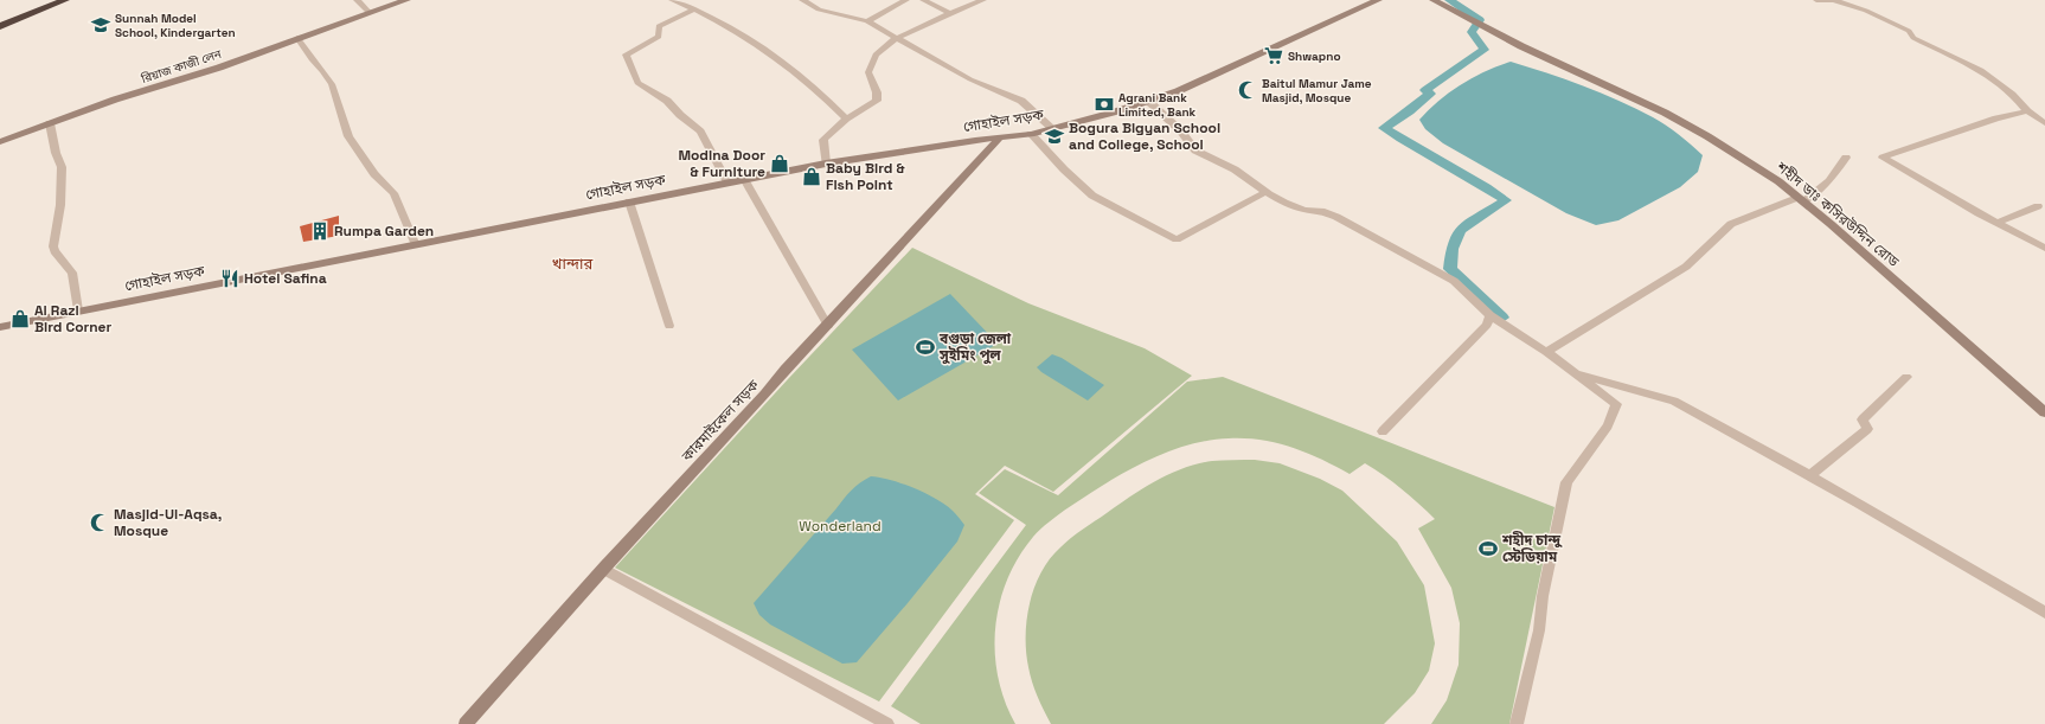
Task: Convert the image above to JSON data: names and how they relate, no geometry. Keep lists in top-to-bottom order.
{
  "streets": {
    "street": [
      "রিয়াজ কাজী লেন",
      "গোহাইল সড়ক",
      "শহীদ ডাঃ কসিরউদ্দিন রোড",
      "কারমাইকেল সড়ক"
    ]
  },
  "crossings": [
    ["গোহাইল সড়ক", "কারমাইকেল সড়ক"]
  ],
  "districts": ["খান্দার"],
  "parks": ["Wonderland"],
  "places": {
    "school or university": ["Sunnah Model School, Kindergarten", "Bogura Bigyan School and College, School"],
    "supermarket": ["Shwapno"],
    "mosque": ["Baitul Mamur Jame Masjid, Mosque", "Masjid-Ul-Aqsa, Mosque"],
    "bank": ["Agrani Bank Limited, Bank"],
    "shop": ["Modina Door & Furniture", "Baby Bird & Fish Point", "Al Razi Bird Corner"],
    "building": ["Rumpa Garden"],
    "restaurant": ["Hotel Safina"],
    "sports": ["বগুড়া জেলা সুইমিং পুল", "শহীদ চান্দু স্টেডিয়াম"]
  }
}
